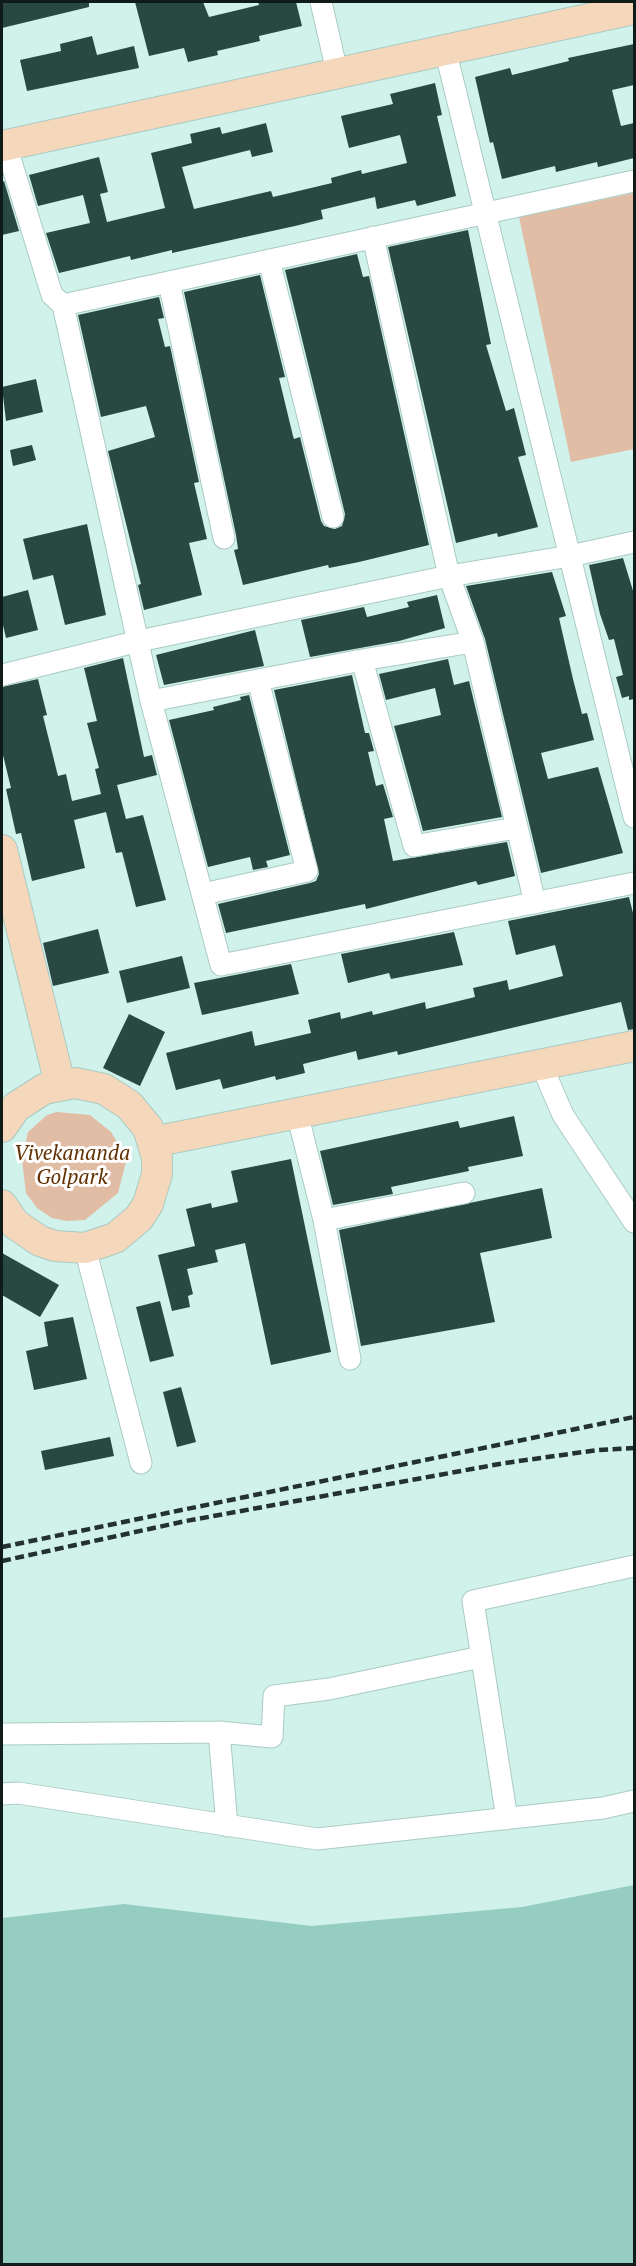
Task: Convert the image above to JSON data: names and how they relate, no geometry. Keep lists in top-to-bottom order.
{
  "parks": ["Vivekananda Golpark"]
}
